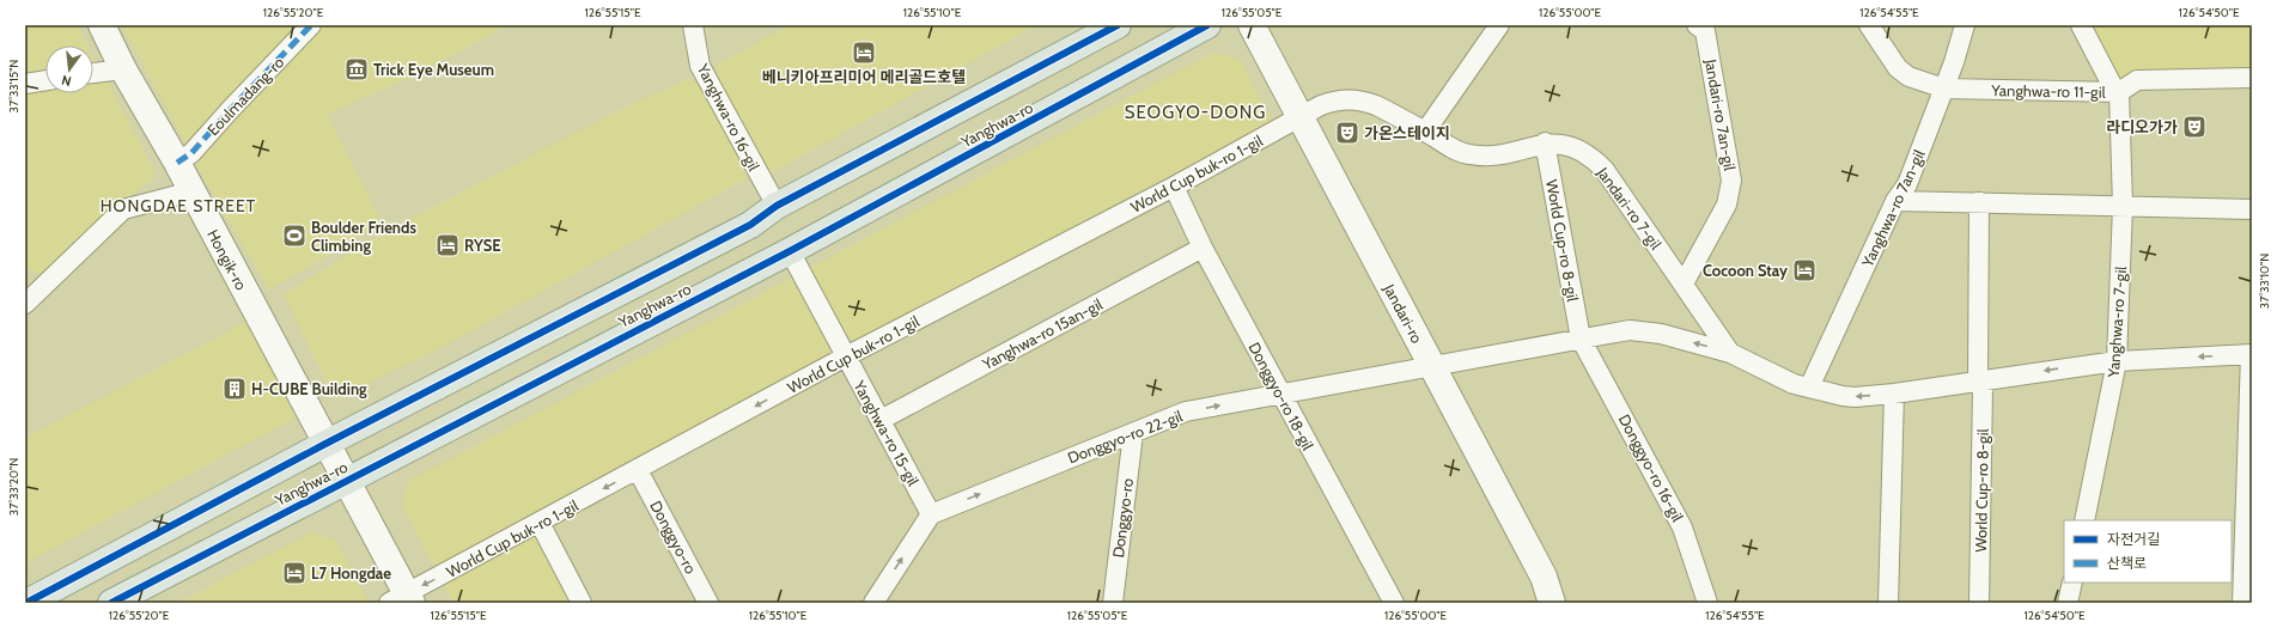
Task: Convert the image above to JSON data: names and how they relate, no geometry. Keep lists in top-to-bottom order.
{
  "streets": {
    "main road": ["Yanghwa-ro", "Hongik-ro", "Jandari-ro"],
    "street": [
      "Yanghwa-ro 11-gil",
      "Eoulmadang-ro",
      "Jandari-ro 7an-gil",
      "Yanghwa-ro 16-gil",
      "World Cup buk-ro 1-gil",
      "Jandari-ro 7-gil",
      "Yanghwa-ro 7an-gil",
      "World Cup-ro 8-gil",
      "Yanghwa-ro 7-gil",
      "Yanghwa-ro 15an-gil",
      "Donggyo-ro 18-gil",
      "Yanghwa-ro 15-gil",
      "Donggyo-ro 22-gil",
      "Donggyo-ro 16-gil",
      "Donggyo-ro"
    ]
  },
  "crossings": [
    ["Yanghwa-ro 11-gil", "Yanghwa-ro 7an-gil"],
    ["Yanghwa-ro 11-gil", "Yanghwa-ro 7-gil"],
    ["Eoulmadang-ro", "Hongik-ro"],
    ["Jandari-ro 7an-gil", "Jandari-ro 7-gil"],
    ["Yanghwa-ro 16-gil", "Yanghwa-ro"],
    ["Yanghwa-ro", "Hongik-ro"],
    ["Yanghwa-ro", "Yanghwa-ro 15-gil"],
    ["World Cup buk-ro 1-gil", "Jandari-ro 7-gil"],
    ["World Cup buk-ro 1-gil", "Hongik-ro"],
    ["World Cup buk-ro 1-gil", "Jandari-ro"],
    ["World Cup buk-ro 1-gil", "Donggyo-ro 18-gil"],
    ["World Cup buk-ro 1-gil", "Yanghwa-ro 15-gil"],
    ["World Cup buk-ro 1-gil", "Donggyo-ro"],
    ["Jandari-ro 7-gil", "World Cup-ro 8-gil"],
    ["Jandari-ro 7-gil", "Jandari-ro"],
    ["World Cup-ro 8-gil", "Donggyo-ro 16-gil"],
    ["Jandari-ro", "Donggyo-ro 22-gil"],
    ["Yanghwa-ro 15an-gil", "Donggyo-ro 18-gil"],
    ["Yanghwa-ro 15an-gil", "Yanghwa-ro 15-gil"],
    ["Donggyo-ro 18-gil", "Donggyo-ro 22-gil"],
    ["Yanghwa-ro 15-gil", "Donggyo-ro 22-gil"],
    ["Donggyo-ro 22-gil", "Donggyo-ro"]
  ],
  "one_way": ["World Cup buk-ro 1-gil", "Donggyo-ro 22-gil"],
  "districts": ["SEOGYO-DONG", "HONGDAE STREET"],
  "places": {
    "hotel": [
      "베니키아프리미어 메리골드호텔",
      "RYSE",
      "Cocoon Stay",
      "L7 Hongdae"
    ],
    "museum": ["Trick Eye Museum"],
    "theatre": ["라디오가가", "가온스테이지"],
    "sports": ["Boulder Friends Climbing"],
    "building": ["H-CUBE Building"]
  },
  "legend": ["자전거길", "산책로"],
  "north": "bottom",
  "coordinates": [
    "126°55'20\"E",
    "126°55'15\"E",
    "126°55'10\"E",
    "126°55'05\"E",
    "126°55'00\"E",
    "126°54'55\"E",
    "126°54'50\"E",
    "37°33'15\"N",
    "37°33'10\"N",
    "37°33'20\"N"
  ]
}
